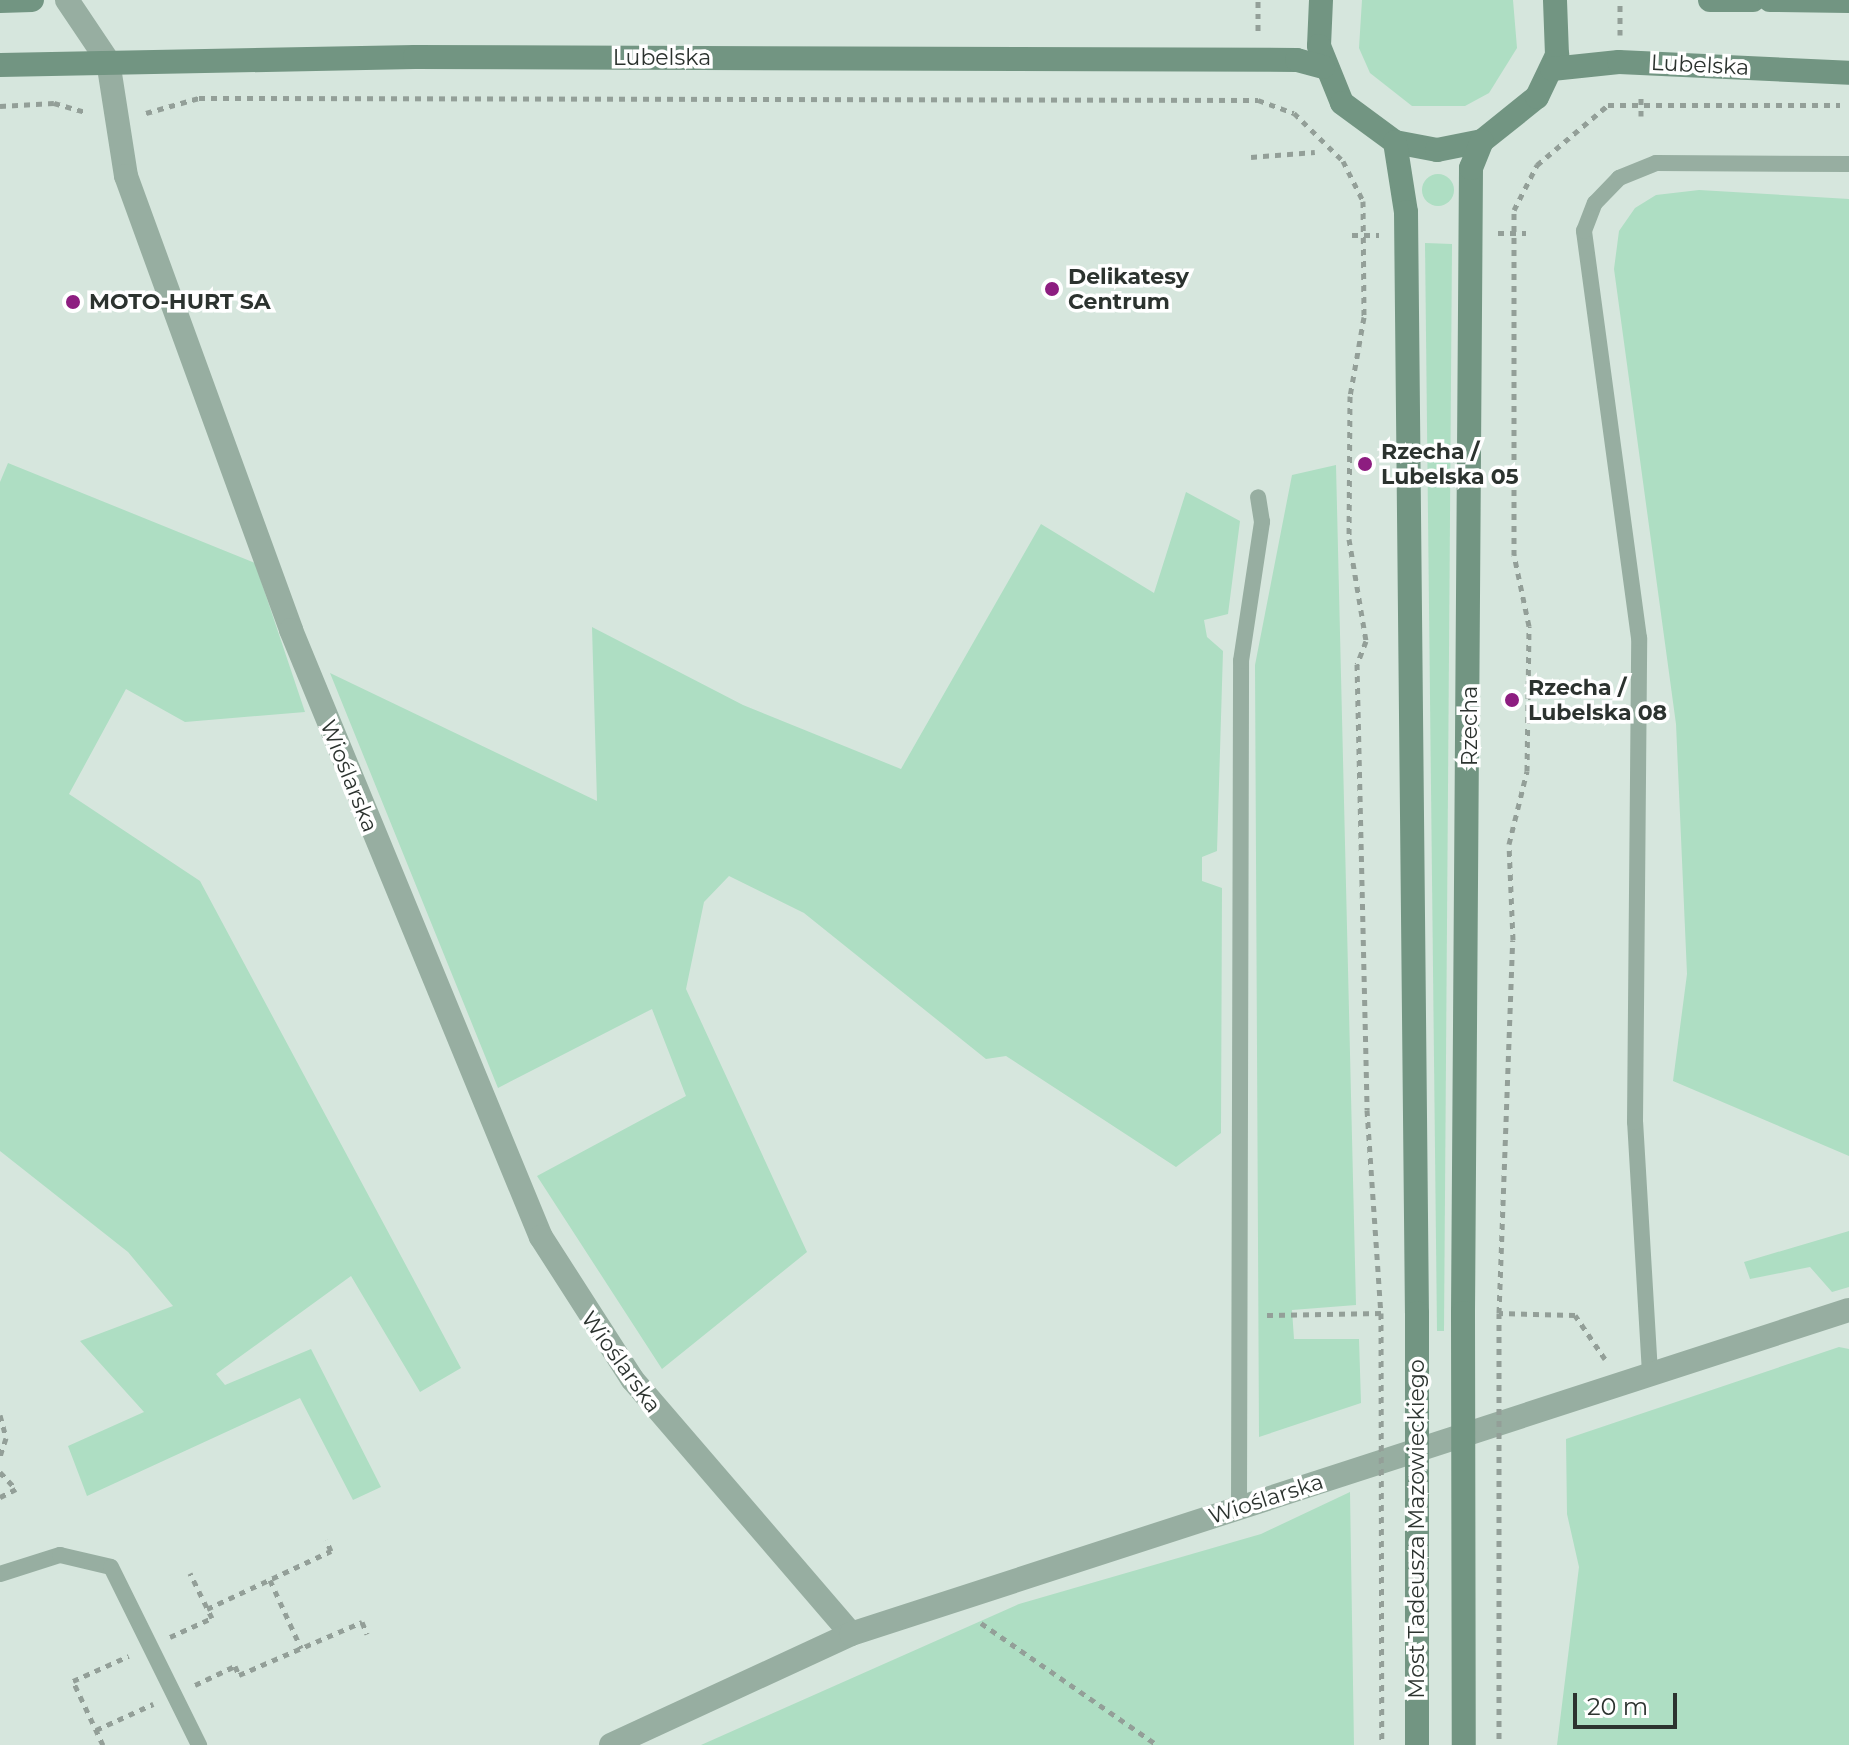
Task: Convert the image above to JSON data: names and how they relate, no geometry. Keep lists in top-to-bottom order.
{
  "streets": {
    "main road": ["Lubelska", "Rzecha", "Most Tadeusza Mazowieckiego"],
    "street": ["Wioślarska"]
  },
  "crossings": [
    ["Lubelska", "Wioślarska"]
  ],
  "places": [
    "Delikatesy Centrum",
    "MOTO-HURT SA",
    "Rzecha / Lubelska 05",
    "Rzecha / Lubelska 08"
  ],
  "scale_bar": "20 m"
}
